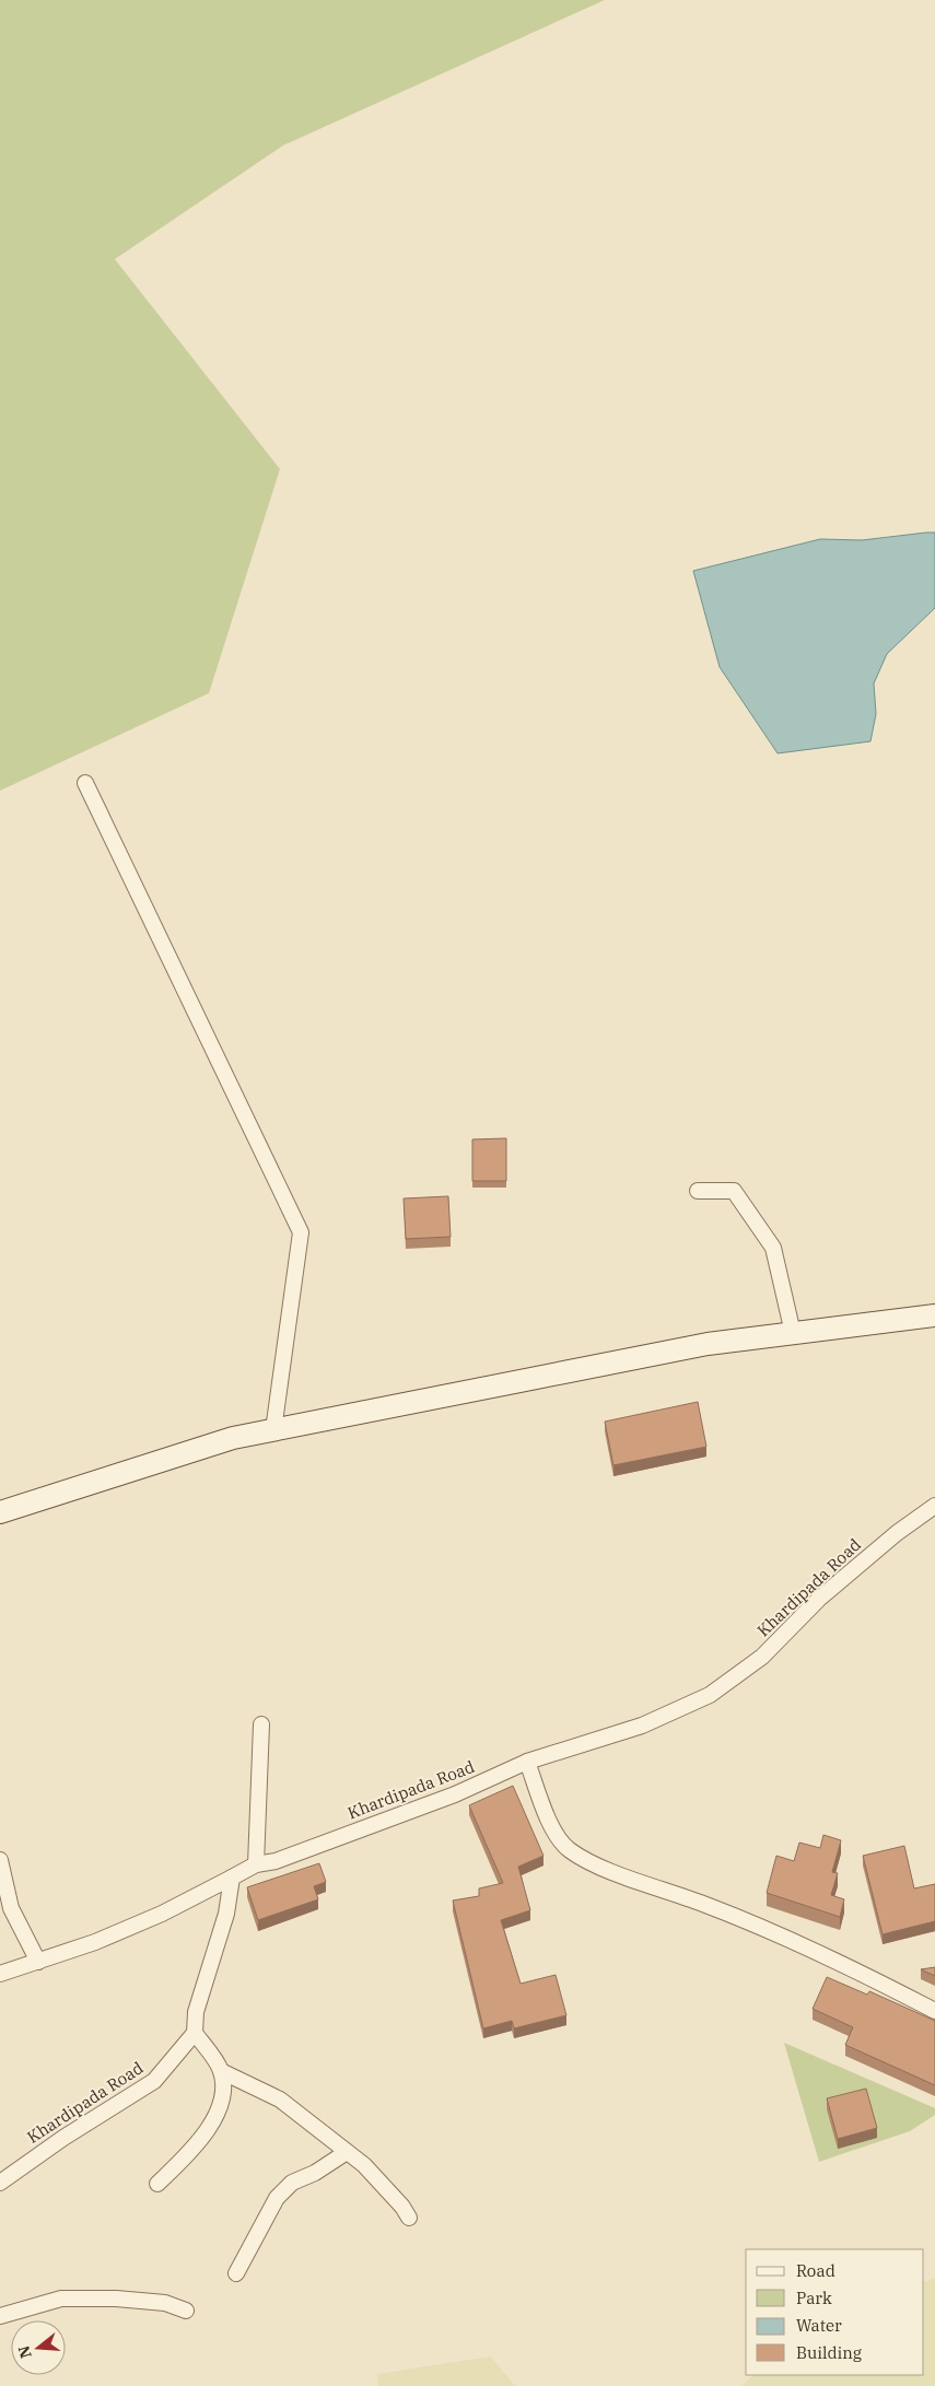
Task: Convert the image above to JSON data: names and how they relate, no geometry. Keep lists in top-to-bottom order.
{
  "streets": {
    "street": ["Khardipada Road"]
  },
  "legend": [
    "Road",
    "Park",
    "Water",
    "Building"
  ],
  "north": "left"
}
